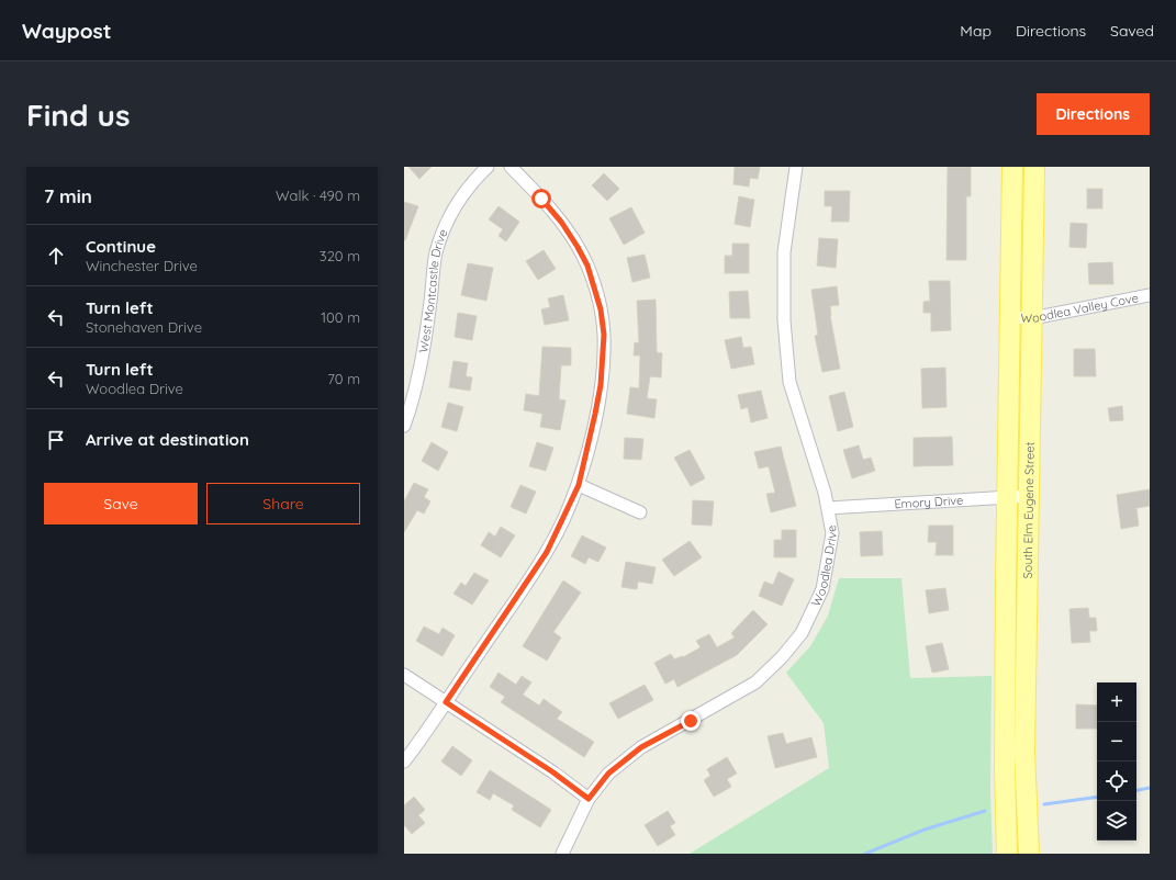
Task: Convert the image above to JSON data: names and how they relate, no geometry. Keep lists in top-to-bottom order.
{
  "streets": {
    "main road": ["South Elm Eugene Street"],
    "street": [
      "West Montcastle Drive",
      "Woodlea Valley Cove",
      "Emory Drive",
      "Woodlea Drive"
    ]
  },
  "crossings": [
    ["Woodlea Valley Cove", "South Elm Eugene Street"],
    ["Emory Drive", "South Elm Eugene Street"],
    ["Emory Drive", "Woodlea Drive"]
  ],
  "page": {
    "header": "Waypost",
    "nav": ["Map", "Directions", "Saved"],
    "buttons": [
      "Directions",
      ["Save", "Share"]
    ],
    "title": "Find us",
    "heading": ["7 min", "Walk · 490 m"],
    "list": [
      ["Continue", "Winchester Drive", "320 m"],
      ["Turn left", "Stonehaven Drive", "100 m"],
      ["Turn left", "Woodlea Drive", "70 m"],
      "Arrive at destination"
    ],
    "map_buttons": ["+", "−"]
  }
}
